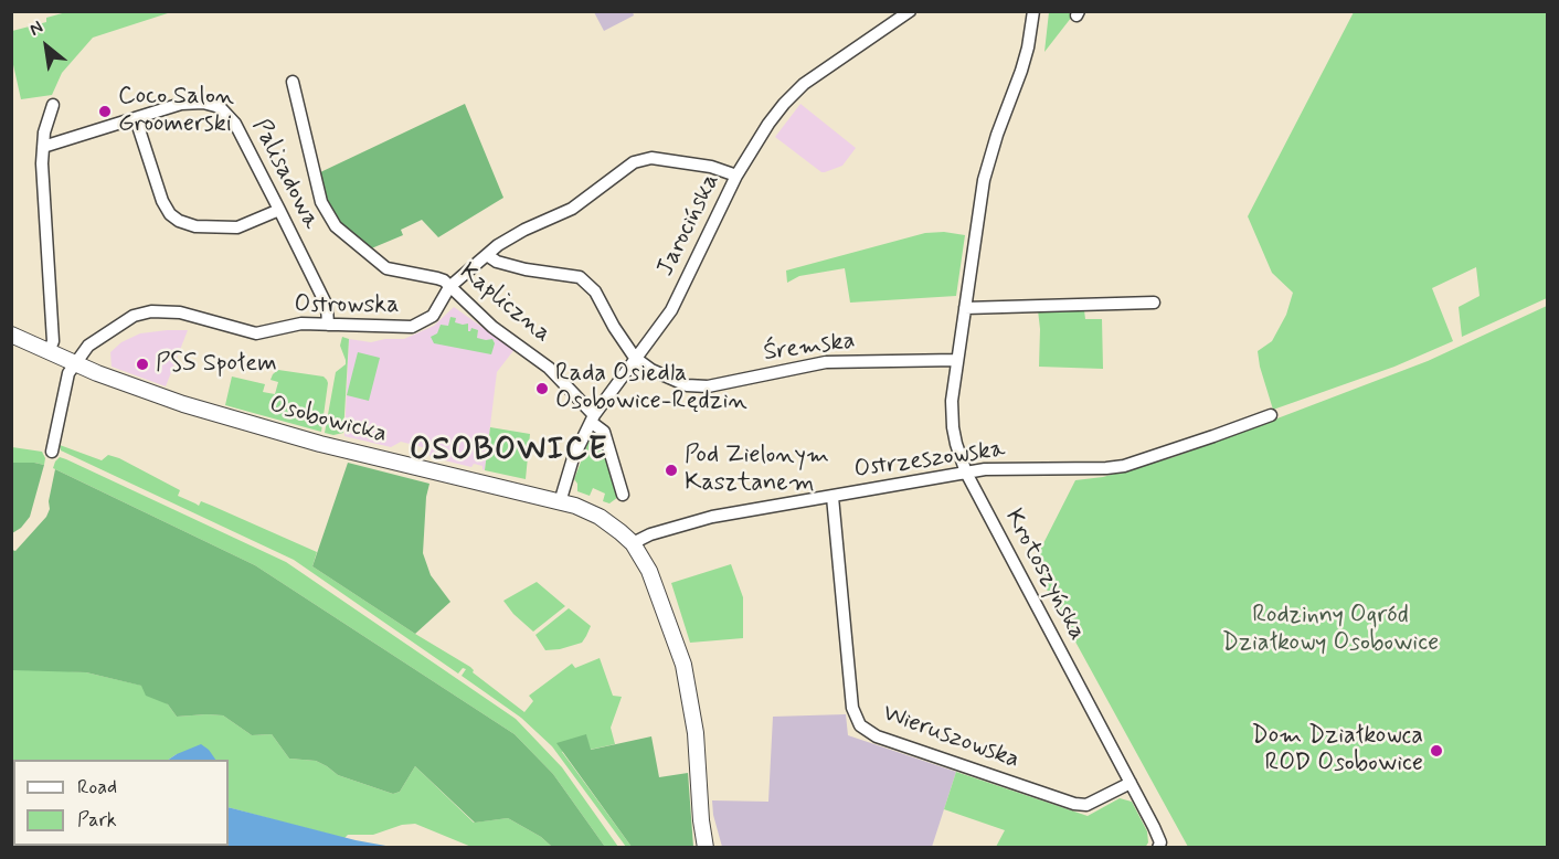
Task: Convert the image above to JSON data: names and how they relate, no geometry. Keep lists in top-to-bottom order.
{
  "streets": {
    "street": [
      "Palisadowa",
      "Jarocińska",
      "Kapliczna",
      "Ostrowska",
      "Śremska",
      "Osobowicka",
      "Ostrzeszowska",
      "Krotoszyńska",
      "Wieruszowska"
    ]
  },
  "crossings": [
    ["Palisadowa", "Ostrowska"],
    ["Jarocińska", "Kapliczna"],
    ["Jarocińska", "Ostrowska"],
    ["Jarocińska", "Śremska"],
    ["Jarocińska", "Osobowicka"],
    ["Kapliczna", "Ostrowska"],
    ["Ostrowska", "Osobowicka"],
    ["Śremska", "Krotoszyńska"],
    ["Osobowicka", "Ostrzeszowska"],
    ["Ostrzeszowska", "Krotoszyńska"],
    ["Ostrzeszowska", "Wieruszowska"],
    ["Krotoszyńska", "Wieruszowska"]
  ],
  "districts": ["OSOBOWICE"],
  "parks": ["Rodzinny Ogród Działkowy Osobowice"],
  "places": [
    "Coco Salon Groomerski",
    "PSS Społem",
    "Rada Osiedla Osobowice-Rędzin",
    "Pod Zielonym Kasztanem",
    "Dom Działkowca ROD Osobowice"
  ],
  "legend": ["Road", "Park"],
  "north": "top left"
}
